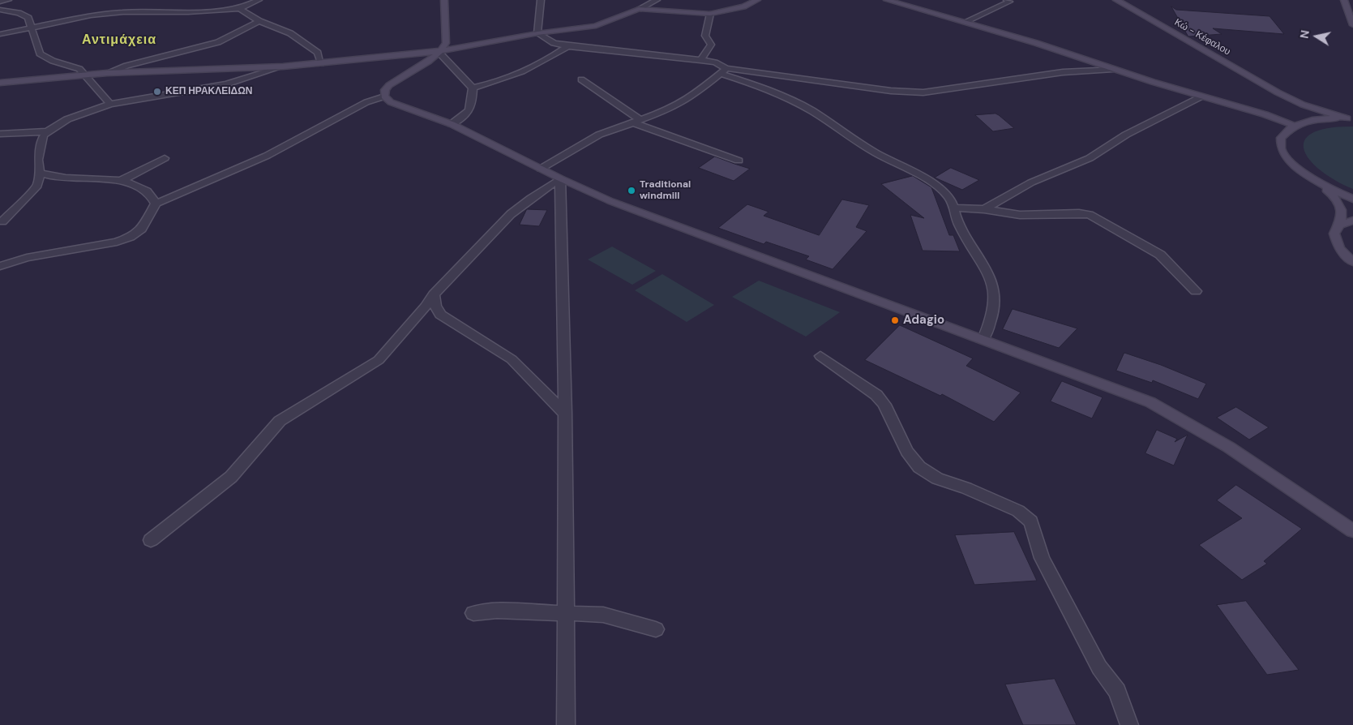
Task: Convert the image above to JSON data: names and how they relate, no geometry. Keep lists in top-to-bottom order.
{
  "streets": {
    "street": ["Κώ - Κέφαλου"]
  },
  "districts": ["Αντιμάχεια"],
  "places": ["ΚΕΠ ΗΡΑΚΛΕΙΔΩΝ", "Traditional windmill", "Adagio"],
  "north": "left"
}
